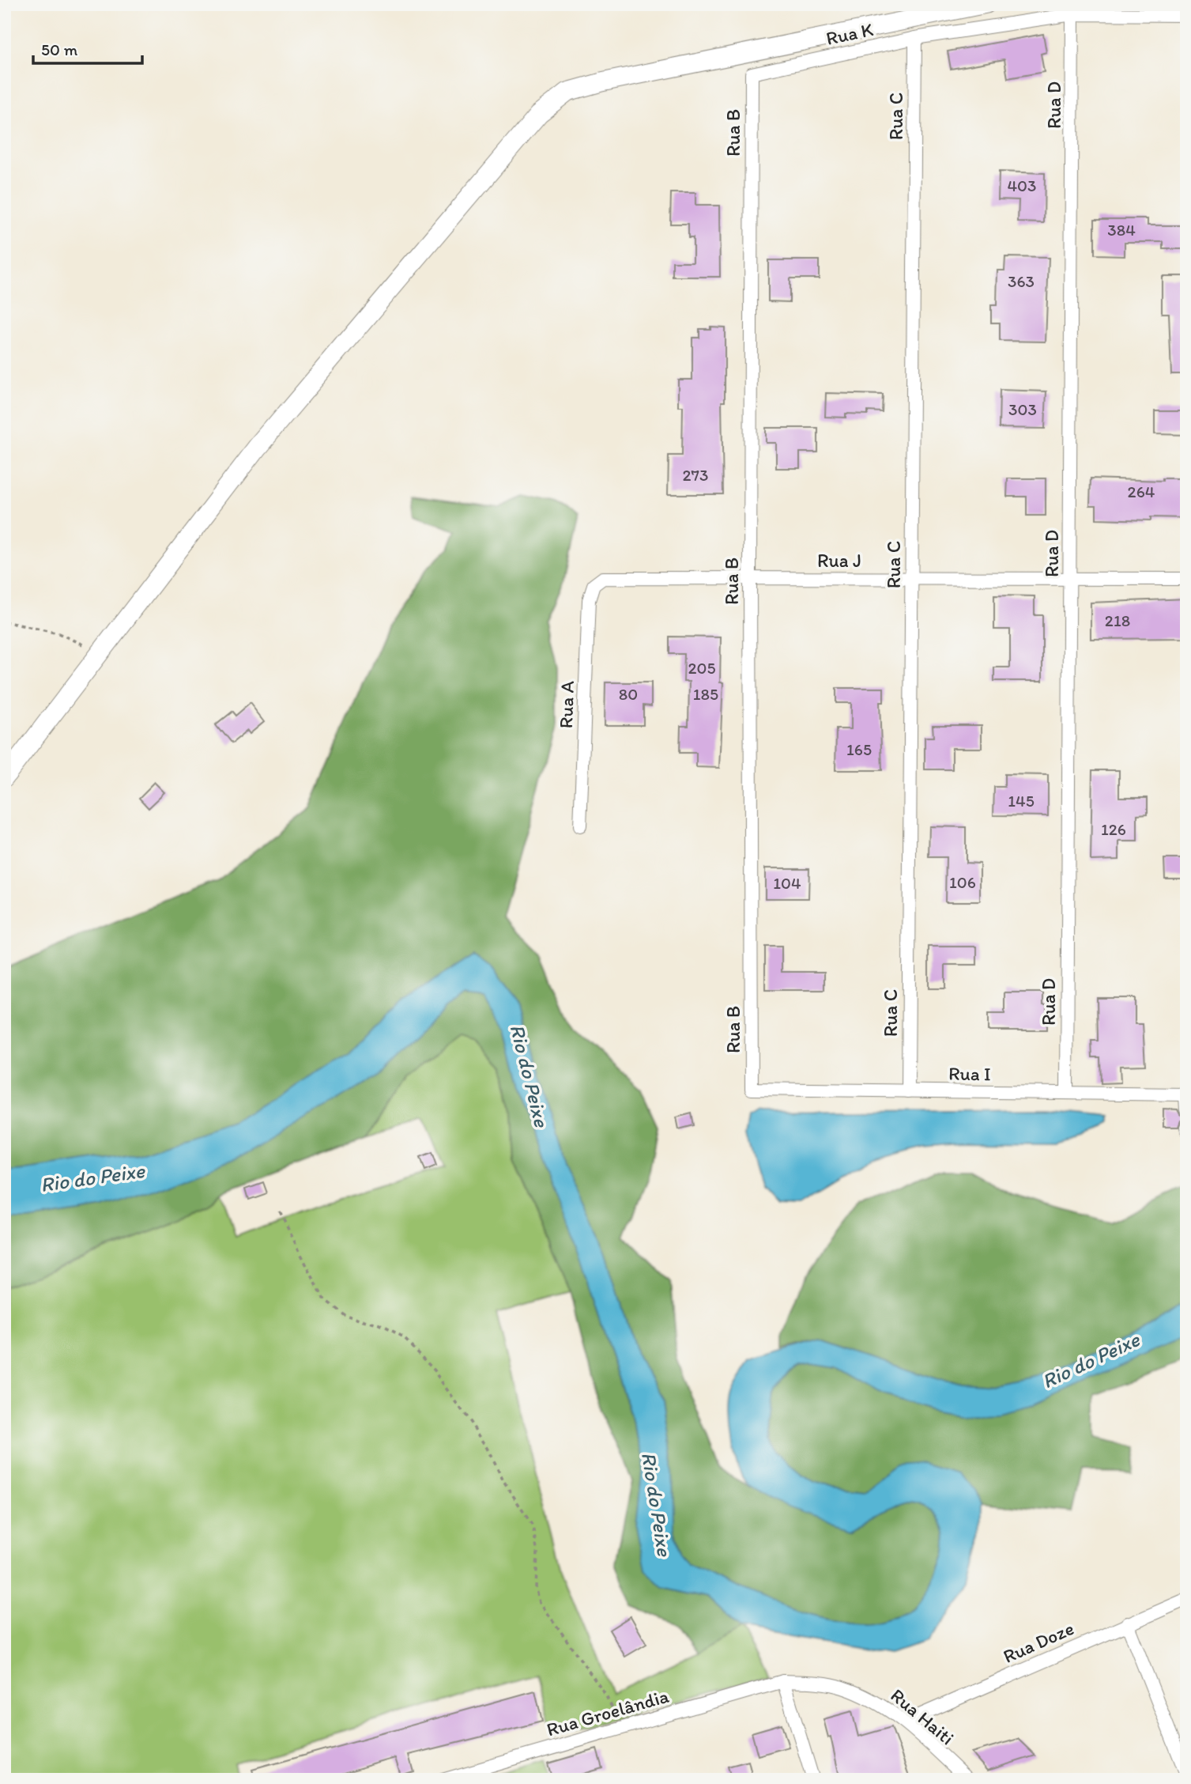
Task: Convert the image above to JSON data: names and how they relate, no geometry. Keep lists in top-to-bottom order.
{
  "streets": {
    "street": [
      "Rua K",
      "Rua D",
      "Rua C",
      "Rua B",
      "Rua J",
      "Rua A",
      "Rua I",
      "Rua Doze",
      "Rua Groelândia",
      "Rua Haiti"
    ]
  },
  "crossings": [
    ["Rua K", "Rua D"],
    ["Rua K", "Rua C"],
    ["Rua K", "Rua B"],
    ["Rua D", "Rua J"],
    ["Rua D", "Rua I"],
    ["Rua C", "Rua J"],
    ["Rua C", "Rua I"],
    ["Rua B", "Rua J"],
    ["Rua B", "Rua I"],
    ["Rua J", "Rua A"],
    ["Rua Doze", "Rua Haiti"],
    ["Rua Groelândia", "Rua Haiti"]
  ],
  "water": ["Rio do Peixe"],
  "house_numbers": [
    "403",
    "384",
    "363",
    "303",
    "273",
    "264",
    "218",
    "205",
    "80",
    "185",
    "165",
    "145",
    "126",
    "106",
    "104"
  ],
  "scale_bar": "50 m"
}
